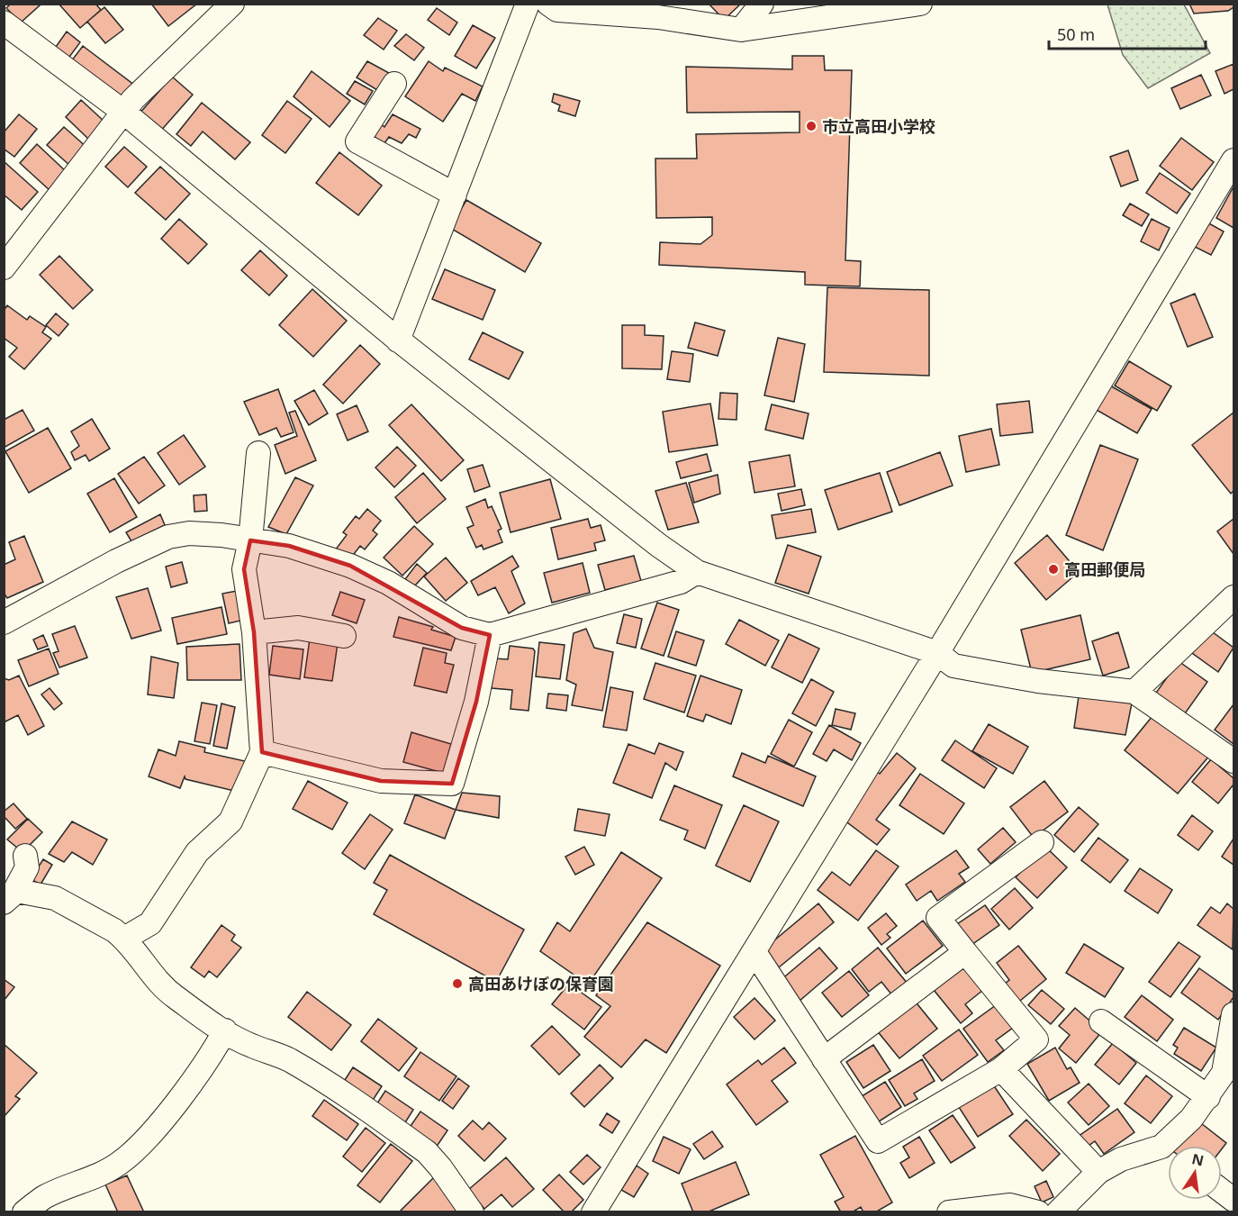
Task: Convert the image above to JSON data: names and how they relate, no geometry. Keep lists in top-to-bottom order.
{
  "places": ["市立高田小学校", "高田郵便局", "高田あけぼの保育園"],
  "scale_bar": "50 m",
  "north": "top"
}
